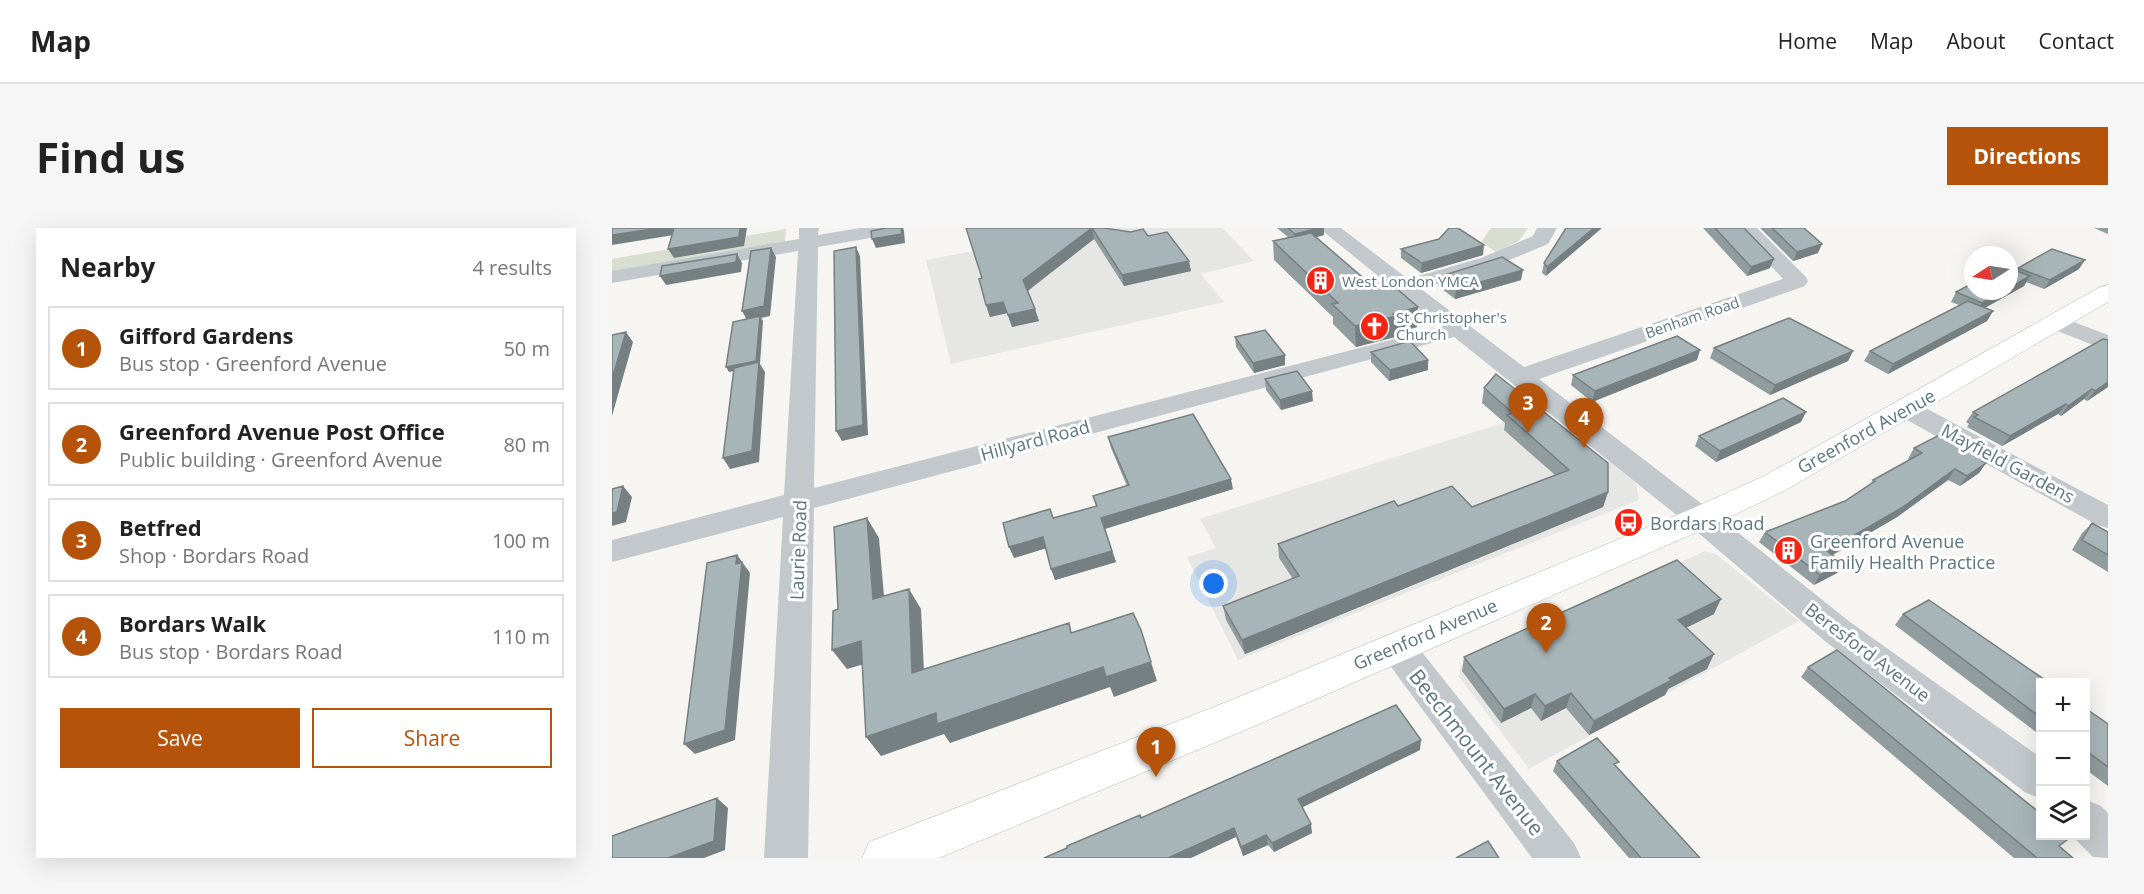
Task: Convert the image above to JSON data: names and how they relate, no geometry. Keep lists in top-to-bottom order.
{
  "streets": {
    "street": [
      "Benham Road",
      "Greenford Avenue",
      "Hillyard Road",
      "Mayfield Gardens",
      "Laurie Road",
      "Beresford Avenue",
      "Beechmount Avenue"
    ]
  },
  "crossings": [
    ["Greenford Avenue", "Mayfield Gardens"],
    ["Greenford Avenue", "Beresford Avenue"],
    ["Greenford Avenue", "Beechmount Avenue"],
    ["Hillyard Road", "Laurie Road"]
  ],
  "places": {
    "building": ["West London YMCA", "Greenford Avenue Family Health Practice"],
    "church": ["St Christopher's Church"],
    "bus stop": ["Bordars Road"]
  },
  "north": "left",
  "page": {
    "header": "Map",
    "nav": [
      "Home",
      "Map",
      "About",
      "Contact"
    ],
    "buttons": [
      "Directions",
      ["Save", "Share"]
    ],
    "title": "Find us",
    "heading": ["Nearby", "4 results"],
    "list": [
      {
        "mark": "1",
        "name": "Gifford Gardens",
        "note": "Bus stop · Greenford Avenue",
        "value": "50 m"
      },
      {
        "mark": "2",
        "name": "Greenford Avenue Post Office",
        "note": "Public building · Greenford Avenue",
        "value": "80 m"
      },
      {
        "mark": "3",
        "name": "Betfred",
        "note": "Shop · Bordars Road",
        "value": "100 m"
      },
      {
        "mark": "4",
        "name": "Bordars Walk",
        "note": "Bus stop · Bordars Road",
        "value": "110 m"
      }
    ],
    "pins": [
      "3",
      "4",
      "2",
      "1"
    ],
    "map_buttons": ["+", "−"]
  }
}
